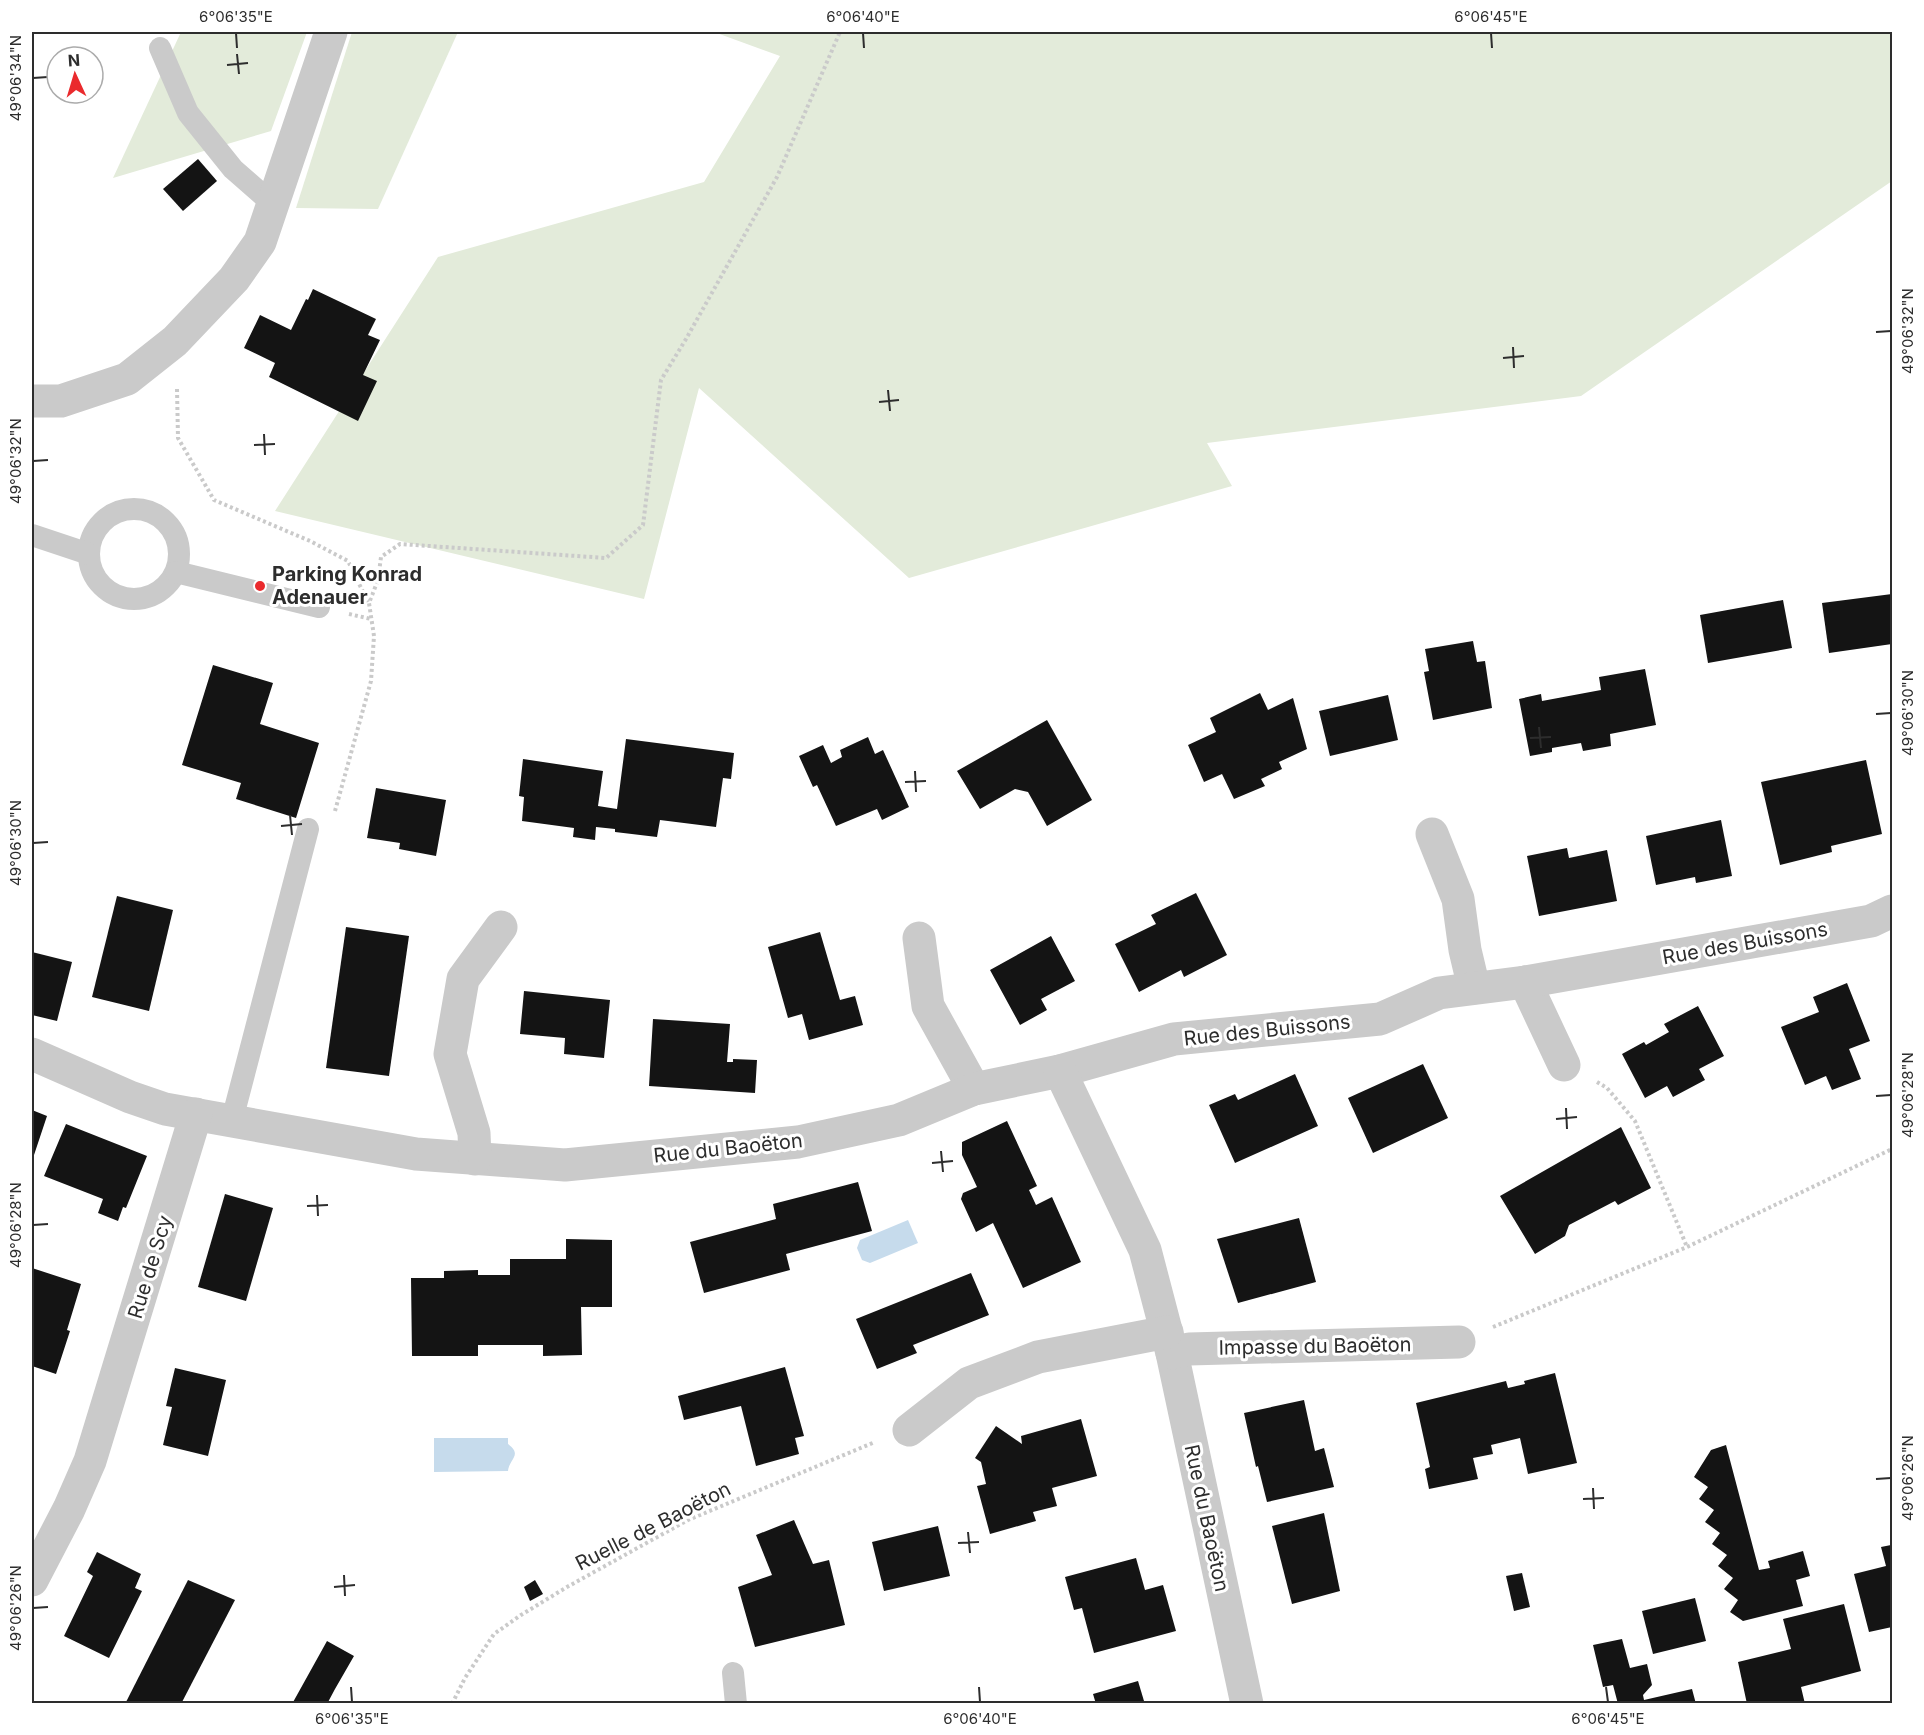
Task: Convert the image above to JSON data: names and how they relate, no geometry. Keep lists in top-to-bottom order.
{
  "streets": {
    "street": [
      "Rue des Buissons",
      "Rue du Baoëton",
      "Rue de Scy",
      "Impasse du Baoëton"
    ],
    "path": ["Ruelle de Baoëton"]
  },
  "crossings": [
    ["Rue des Buissons", "Rue du Baoëton"],
    ["Rue du Baoëton", "Rue de Scy"],
    ["Rue du Baoëton", "Impasse du Baoëton"]
  ],
  "places": ["Parking Konrad Adenauer"],
  "north": "top",
  "coordinates": [
    "6°06'35\"E",
    "6°06'40\"E",
    "6°06'45\"E",
    "49°06'34\"N",
    "49°06'32\"N",
    "49°06'30\"N",
    "49°06'28\"N",
    "49°06'26\"N"
  ]
}
